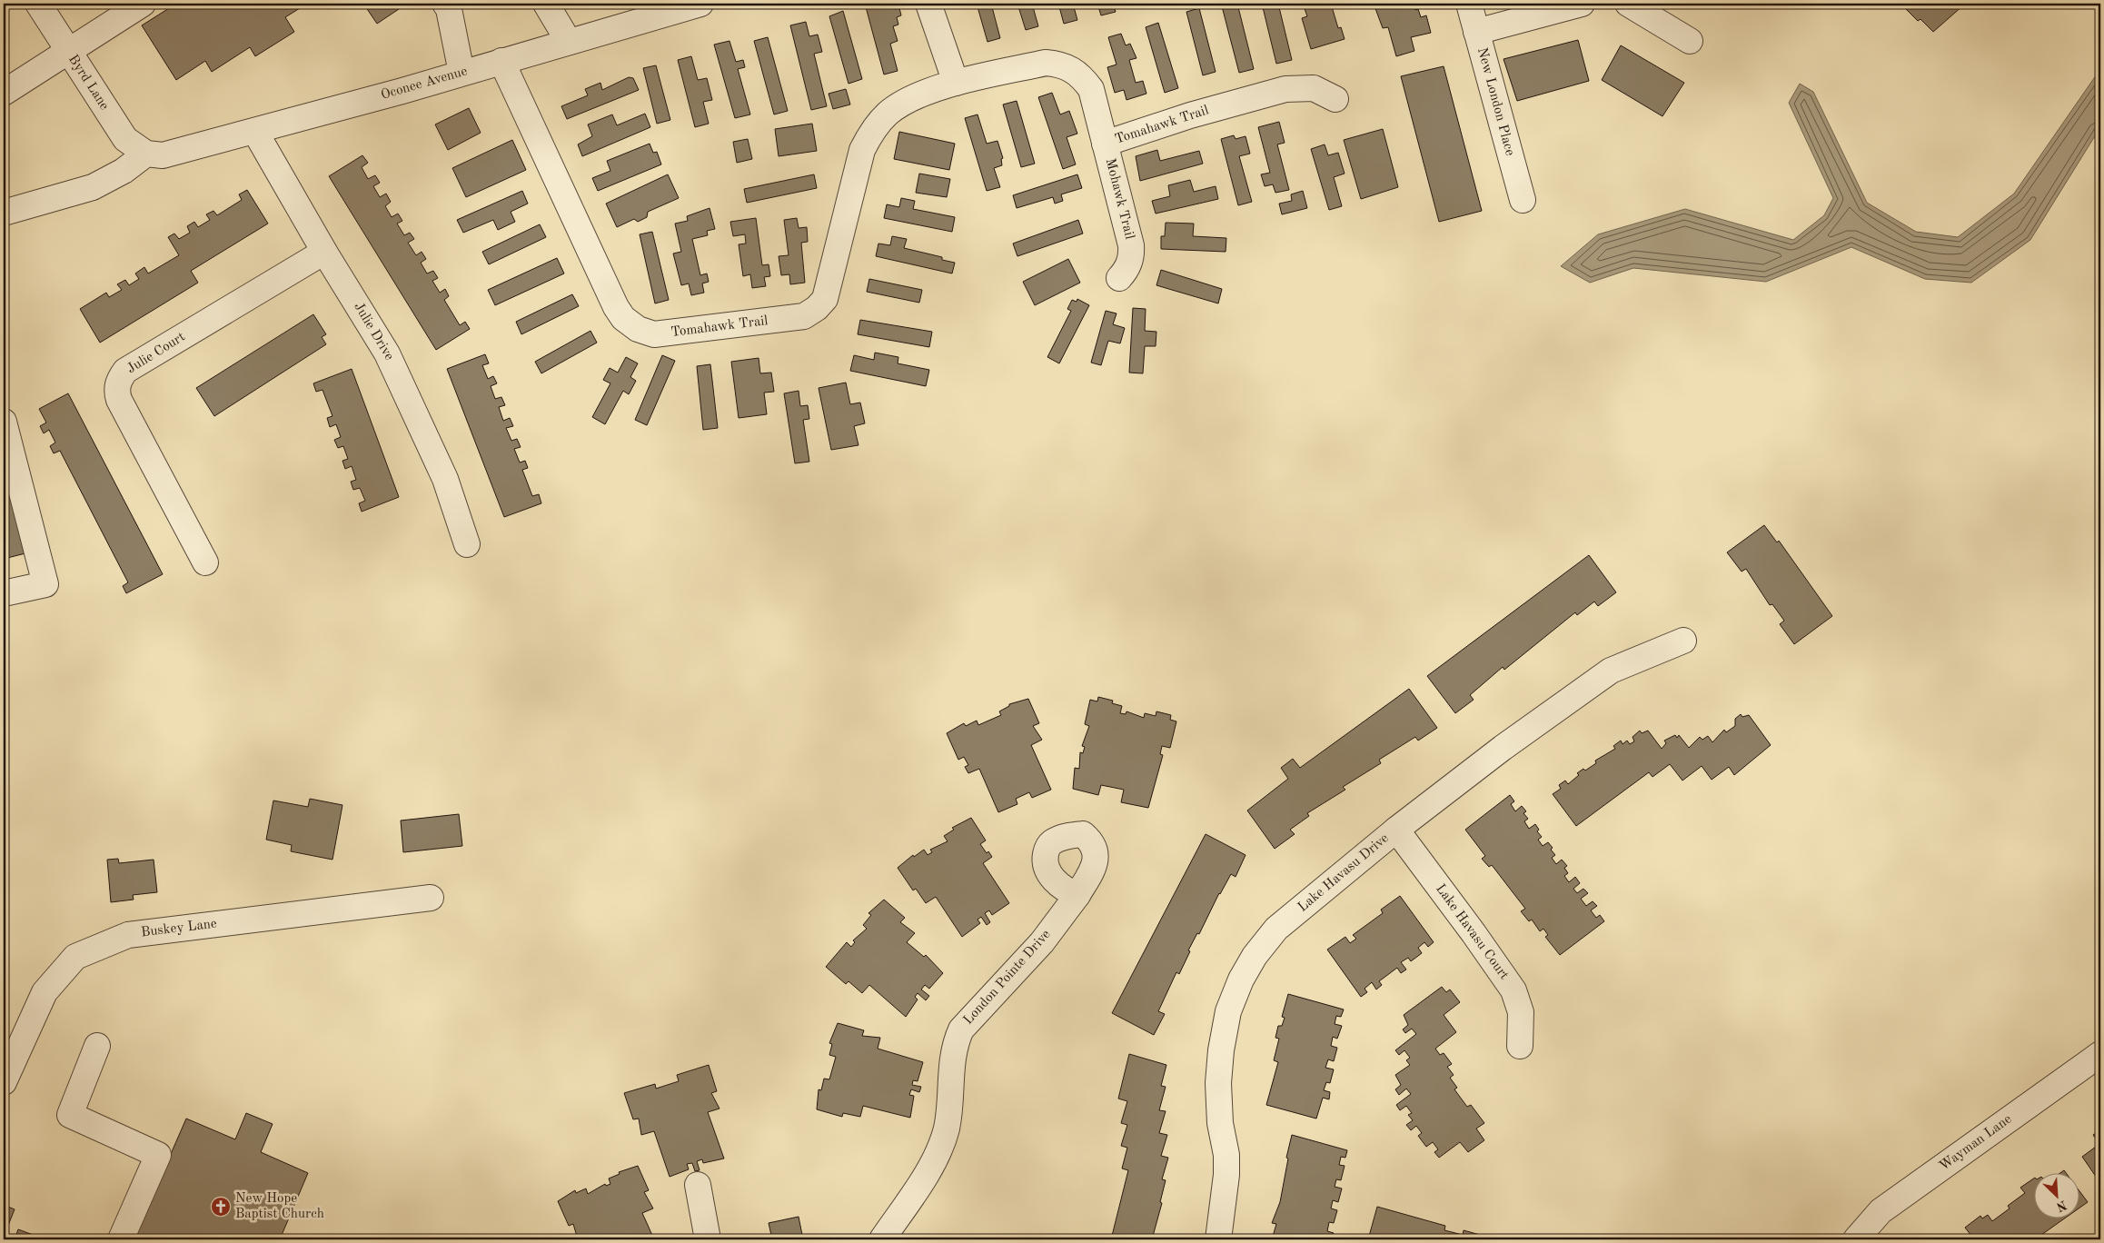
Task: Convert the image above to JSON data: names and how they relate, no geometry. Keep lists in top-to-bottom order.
{
  "streets": {
    "street": [
      "Byrd Lane",
      "Oconee Avenue",
      "New London Place",
      "Tomahawk Trail",
      "Mohawk Trail",
      "Julie Drive",
      "Julie Court",
      "Lake Havasu Drive",
      "Buskey Lane",
      "Lake Havasu Court",
      "London Pointe Drive",
      "Wayman Lane"
    ]
  },
  "crossings": [
    ["Byrd Lane", "Oconee Avenue"],
    ["Oconee Avenue", "Tomahawk Trail"],
    ["Oconee Avenue", "Julie Drive"],
    ["Tomahawk Trail", "Mohawk Trail"],
    ["Julie Drive", "Julie Court"],
    ["Lake Havasu Drive", "Lake Havasu Court"]
  ],
  "places": {
    "church": ["New Hope Baptist Church"]
  },
  "north": "bottom right"
}
